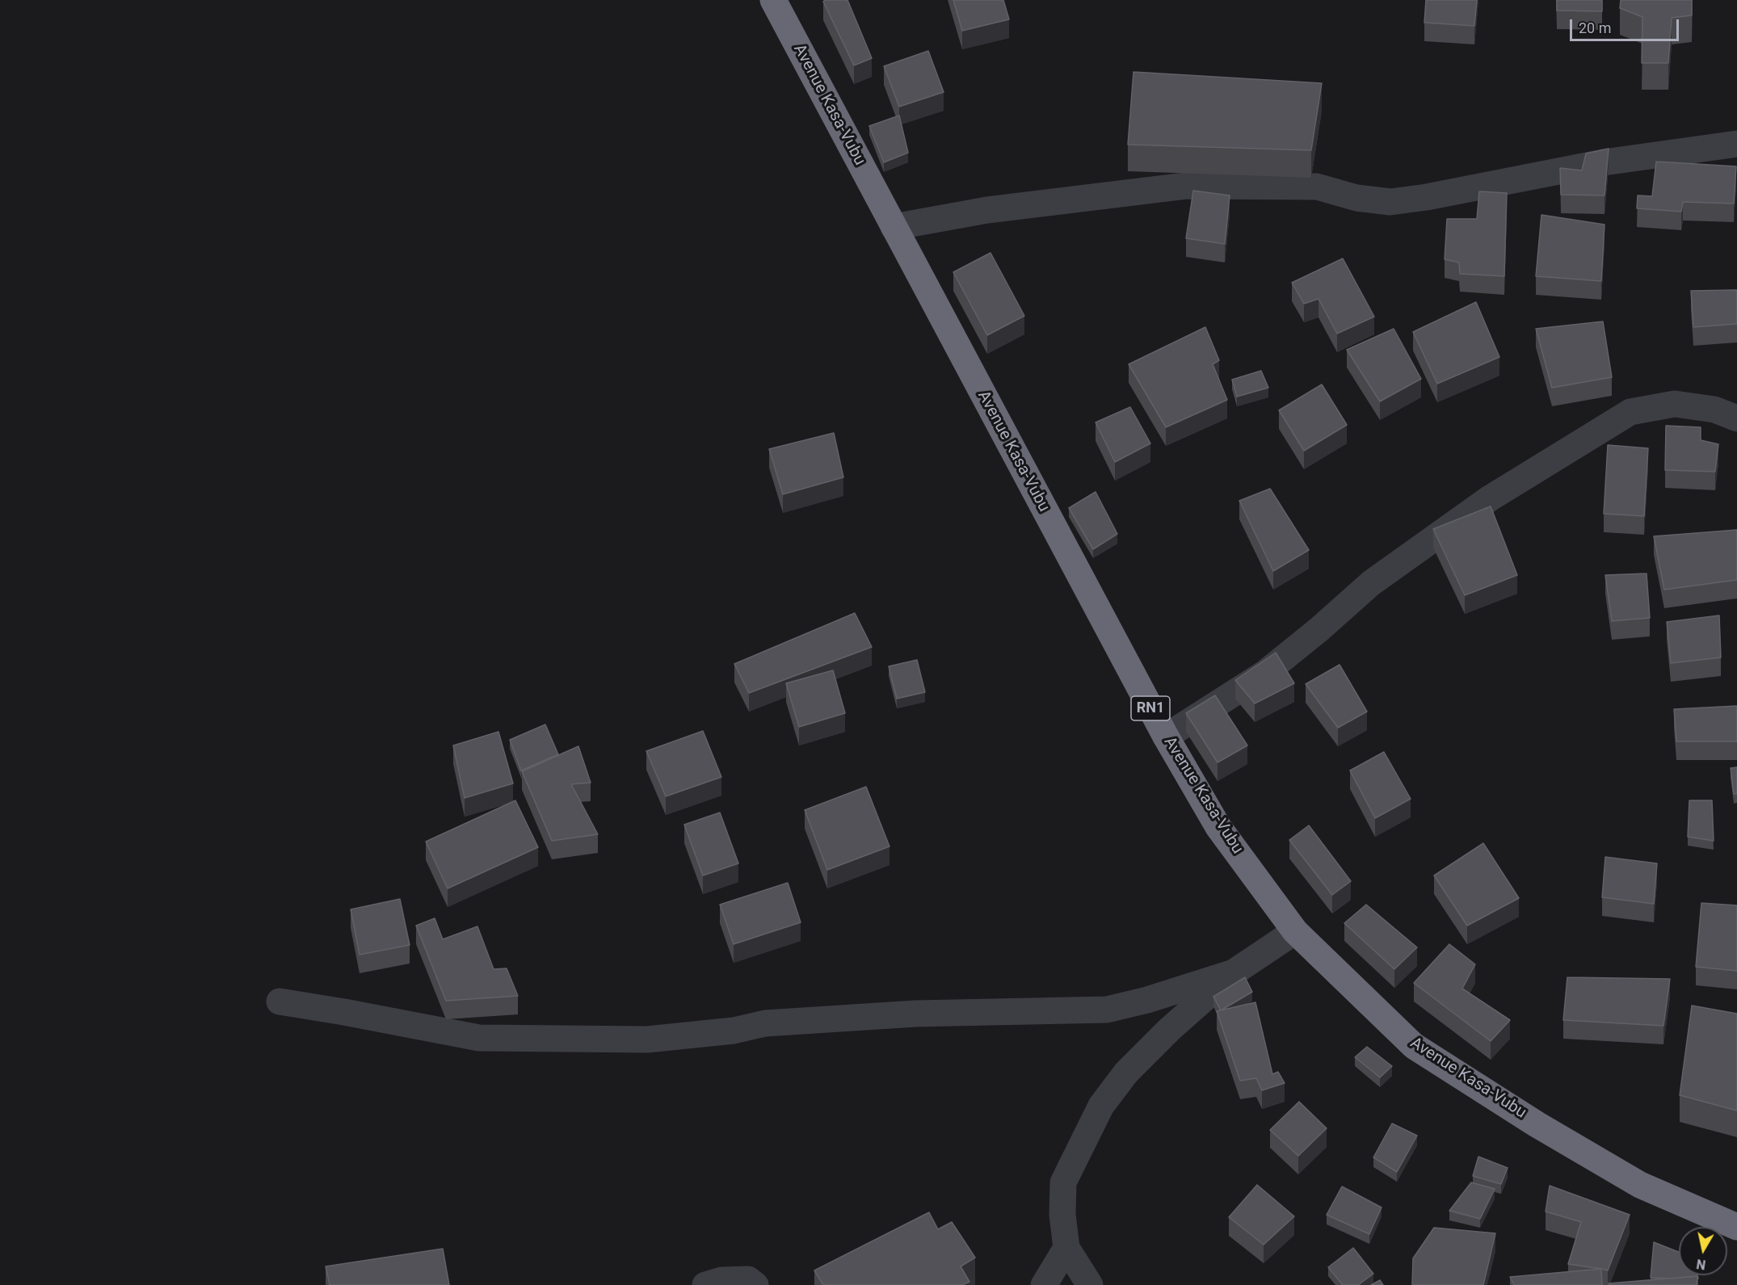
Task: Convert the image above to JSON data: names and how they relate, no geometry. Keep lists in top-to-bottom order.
{
  "streets": {
    "highway": ["Avenue Kasa-Vubu", "RN1"]
  },
  "scale_bar": "20 m",
  "north": "bottom"
}
